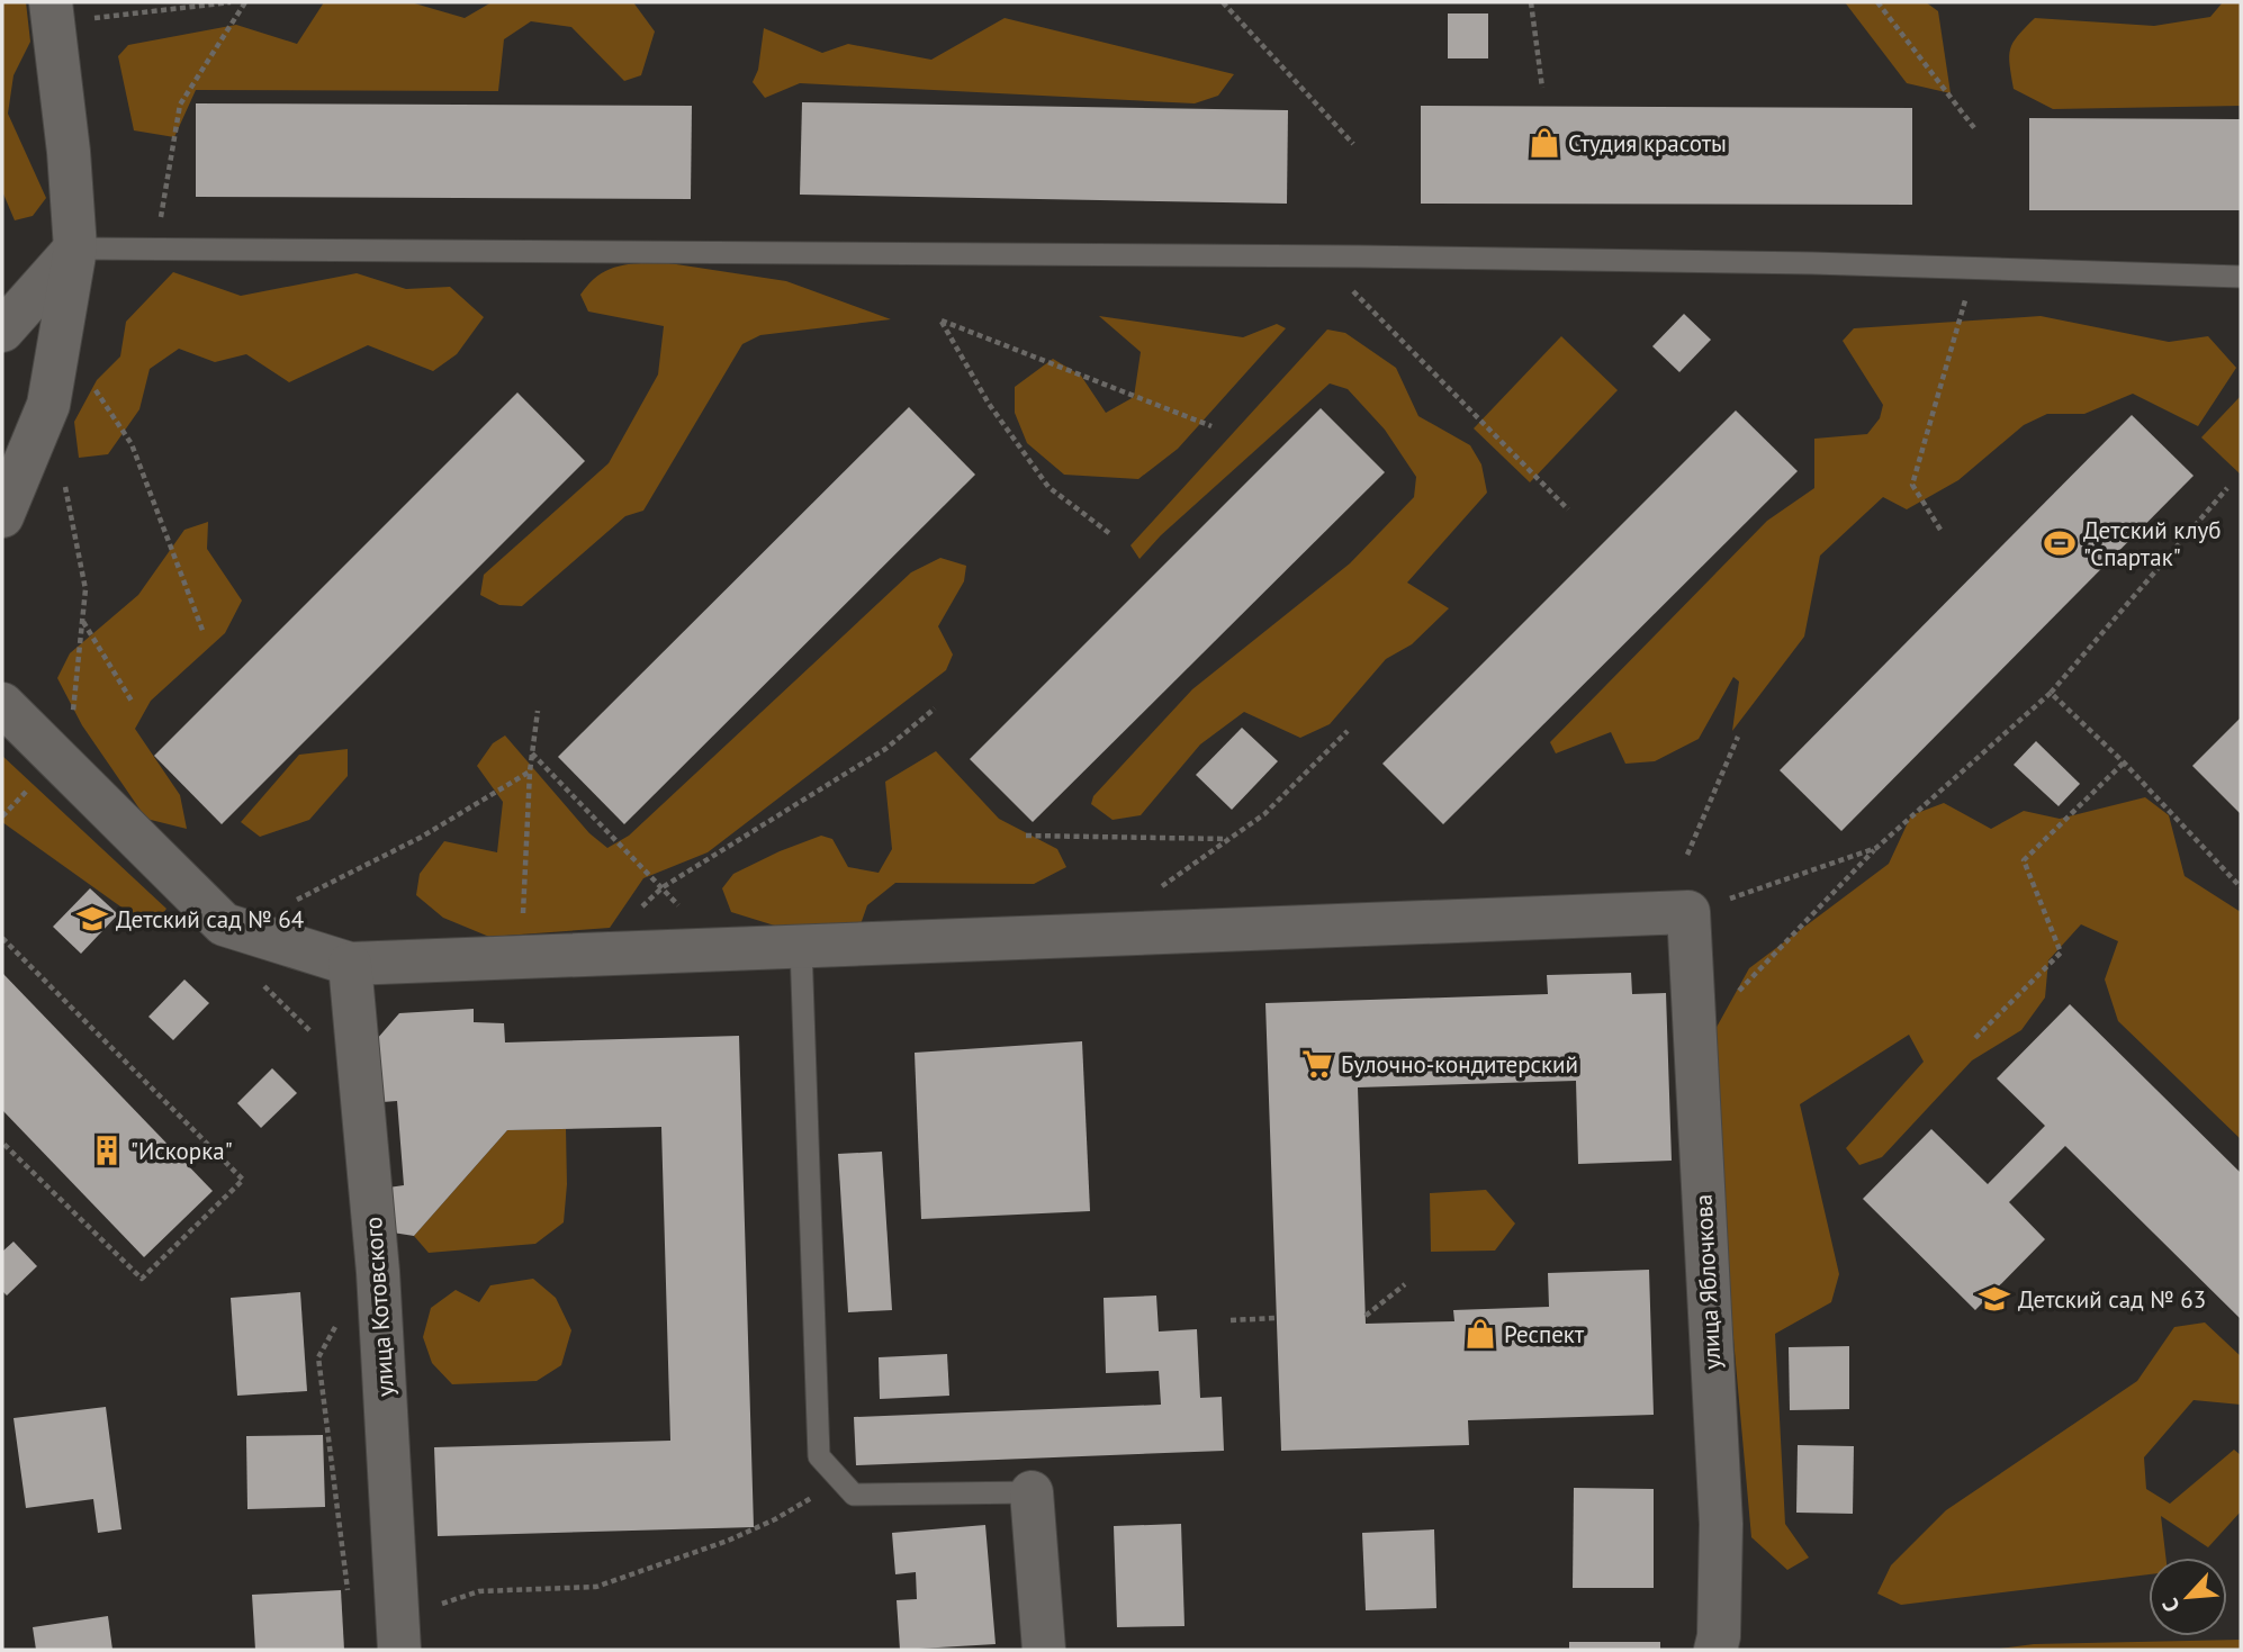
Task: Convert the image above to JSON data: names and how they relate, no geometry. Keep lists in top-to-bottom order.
{
  "streets": {
    "street": ["улица Яблочкова", "улица Котовского"]
  },
  "places": {
    "shop": ["Студия красоты", "Респект"],
    "sports": ["Детский клуб \"Спартак\""],
    "school or university": ["Детский сад № 64", "Детский сад № 63"],
    "supermarket": ["Булочно-кондитерский"],
    "building": ["\"Искорка\""]
  },
  "north": "bottom left"
}
